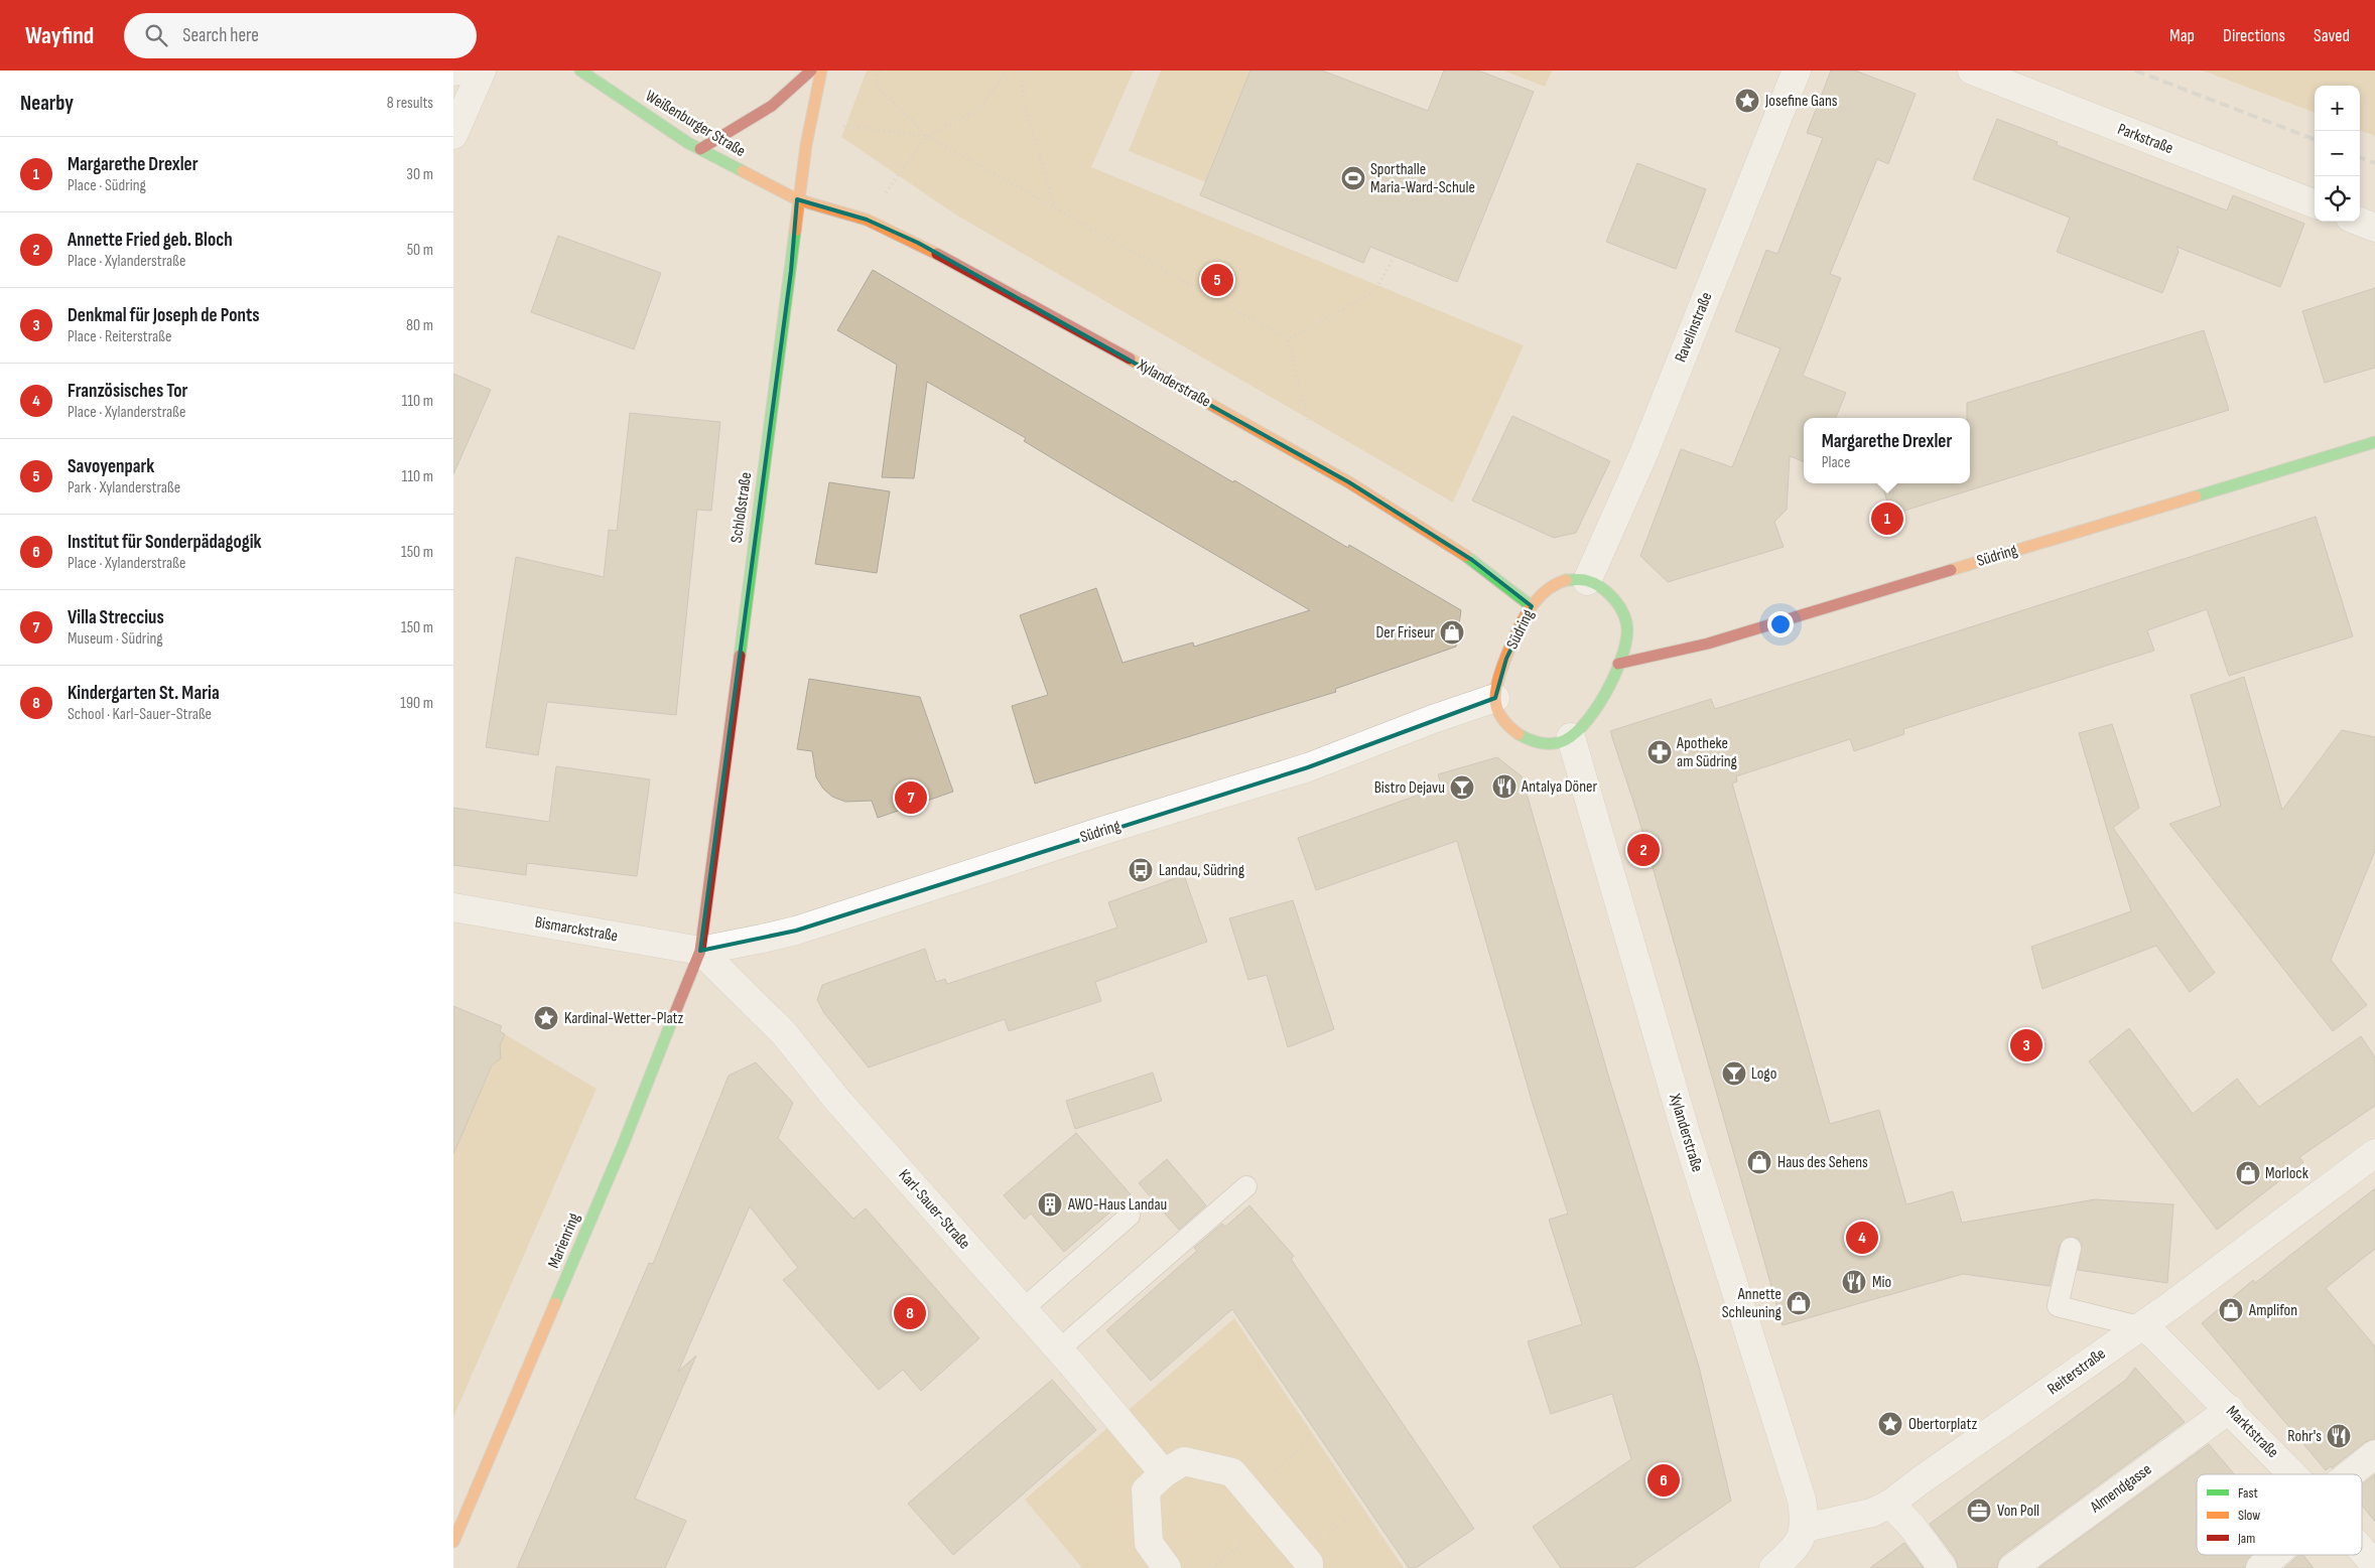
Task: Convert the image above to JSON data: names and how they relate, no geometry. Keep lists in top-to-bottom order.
{
  "streets": {
    "street": [
      "Weißenburger Straße",
      "Parkstraße",
      "Ravelinstraße",
      "Xylanderstraße",
      "Schloßstraße",
      "Südring",
      "Bismarckstraße",
      "Karl-Sauer-Straße",
      "Marienring",
      "Reiterstraße",
      "Marktstraße",
      "Almendgasse"
    ]
  },
  "crossings": [
    ["Weißenburger Straße", "Xylanderstraße"],
    ["Weißenburger Straße", "Schloßstraße"],
    ["Ravelinstraße", "Xylanderstraße"],
    ["Ravelinstraße", "Südring"],
    ["Xylanderstraße", "Schloßstraße"],
    ["Xylanderstraße", "Südring"],
    ["Xylanderstraße", "Reiterstraße"],
    ["Schloßstraße", "Südring"],
    ["Schloßstraße", "Bismarckstraße"],
    ["Schloßstraße", "Karl-Sauer-Straße"],
    ["Schloßstraße", "Marienring"],
    ["Südring", "Bismarckstraße"],
    ["Südring", "Karl-Sauer-Straße"],
    ["Südring", "Marienring"],
    ["Bismarckstraße", "Karl-Sauer-Straße"],
    ["Bismarckstraße", "Marienring"],
    ["Karl-Sauer-Straße", "Marienring"],
    ["Reiterstraße", "Marktstraße"],
    ["Marktstraße", "Almendgasse"]
  ],
  "places": {
    "place": ["Josefine Gans", "Kardinal-Wetter-Platz", "Obertorplatz"],
    "sports": ["Sporthalle Maria-Ward-Schule"],
    "shop": [
      "Der Friseur",
      "Haus des Sehens",
      "Morlock",
      "Annette Schleuning",
      "Amplifon"
    ],
    "pharmacy": ["Apotheke am Südring"],
    "restaurant": ["Antalya Döner", "Mio", "Rohr's"],
    "bar": ["Bistro Dejavu", "Logo"],
    "bus stop": ["Landau, Südring"],
    "building": ["AWO-Haus Landau"],
    "office": ["Von Poll"]
  },
  "legend": ["Fast", "Slow", "Jam"],
  "page": {
    "header": "Wayfind",
    "search": "Search here",
    "nav": ["Map", "Directions", "Saved"],
    "heading": ["Nearby", "8 results"],
    "map_buttons": ["+", "−"],
    "list": [
      {
        "mark": "1",
        "name": "Margarethe Drexler",
        "note": "Place · Südring",
        "value": "30 m"
      },
      {
        "mark": "2",
        "name": "Annette Fried geb. Bloch",
        "note": "Place · Xylanderstraße",
        "value": "50 m"
      },
      {
        "mark": "3",
        "name": "Denkmal für Joseph de Ponts",
        "note": "Place · Reiterstraße",
        "value": "80 m"
      },
      {
        "mark": "4",
        "name": "Französisches Tor",
        "note": "Place · Xylanderstraße",
        "value": "110 m"
      },
      {
        "mark": "5",
        "name": "Savoyenpark",
        "note": "Park · Xylanderstraße",
        "value": "110 m"
      },
      {
        "mark": "6",
        "name": "Institut für Sonderpädagogik",
        "note": "Place · Xylanderstraße",
        "value": "150 m"
      },
      {
        "mark": "7",
        "name": "Villa Streccius",
        "note": "Museum · Südring",
        "value": "150 m"
      },
      {
        "mark": "8",
        "name": "Kindergarten St. Maria",
        "note": "School · Karl-Sauer-Straße",
        "value": "190 m"
      }
    ],
    "pins": [
      "5",
      "1",
      "7",
      "2",
      "3",
      "4",
      "8",
      "6"
    ],
    "popup": ["Margarethe Drexler", "Place"]
  }
}
